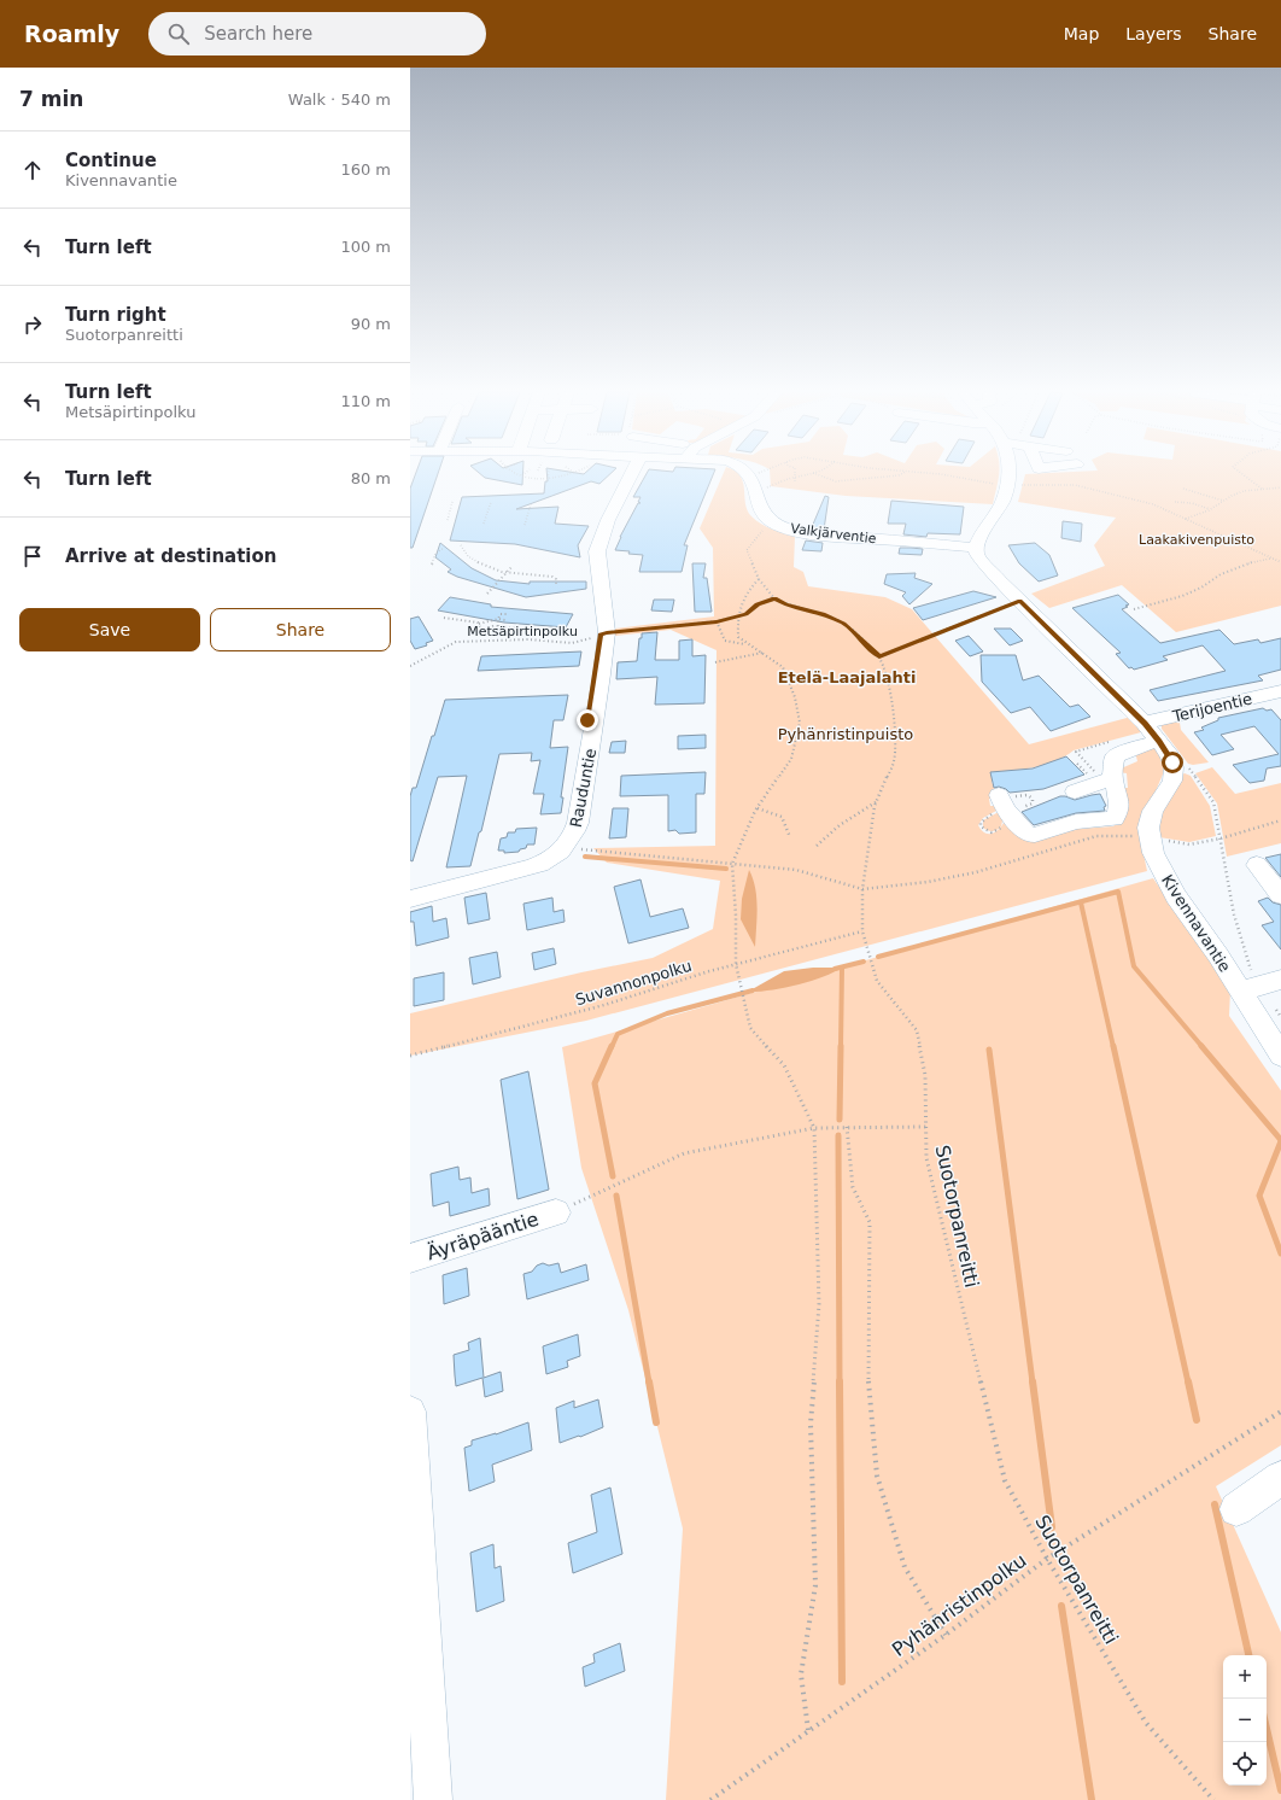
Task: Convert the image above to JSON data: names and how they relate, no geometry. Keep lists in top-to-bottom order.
{
  "streets": {
    "street": [
      "Valkjärventie",
      "Terijoentie",
      "Rauduntie",
      "Kivennavantie",
      "Äyräpääntie"
    ],
    "path": [
      "Metsäpirtinpolku",
      "Suvannonpolku",
      "Suotorpanreitti",
      "Pyhänristinpolku"
    ]
  },
  "crossings": [
    ["Valkjärventie", "Kivennavantie"],
    ["Metsäpirtinpolku", "Rauduntie"],
    ["Metsäpirtinpolku", "Suotorpanreitti"],
    ["Terijoentie", "Kivennavantie"],
    ["Suvannonpolku", "Suotorpanreitti"],
    ["Suotorpanreitti", "Pyhänristinpolku"]
  ],
  "districts": ["Etelä-Laajalahti"],
  "parks": ["Laakakivenpuisto", "Pyhänristinpuisto"],
  "page": {
    "header": "Roamly",
    "search": "Search here",
    "nav": ["Map", "Layers", "Share"],
    "heading": ["7 min", "Walk · 540 m"],
    "list": [
      ["Continue", "Kivennavantie", "160 m"],
      ["Turn left", "100 m"],
      ["Turn right", "Suotorpanreitti", "90 m"],
      ["Turn left", "Metsäpirtinpolku", "110 m"],
      ["Turn left", "80 m"],
      "Arrive at destination"
    ],
    "buttons": ["Save", "Share"],
    "map_buttons": ["+", "−"]
  }
}
